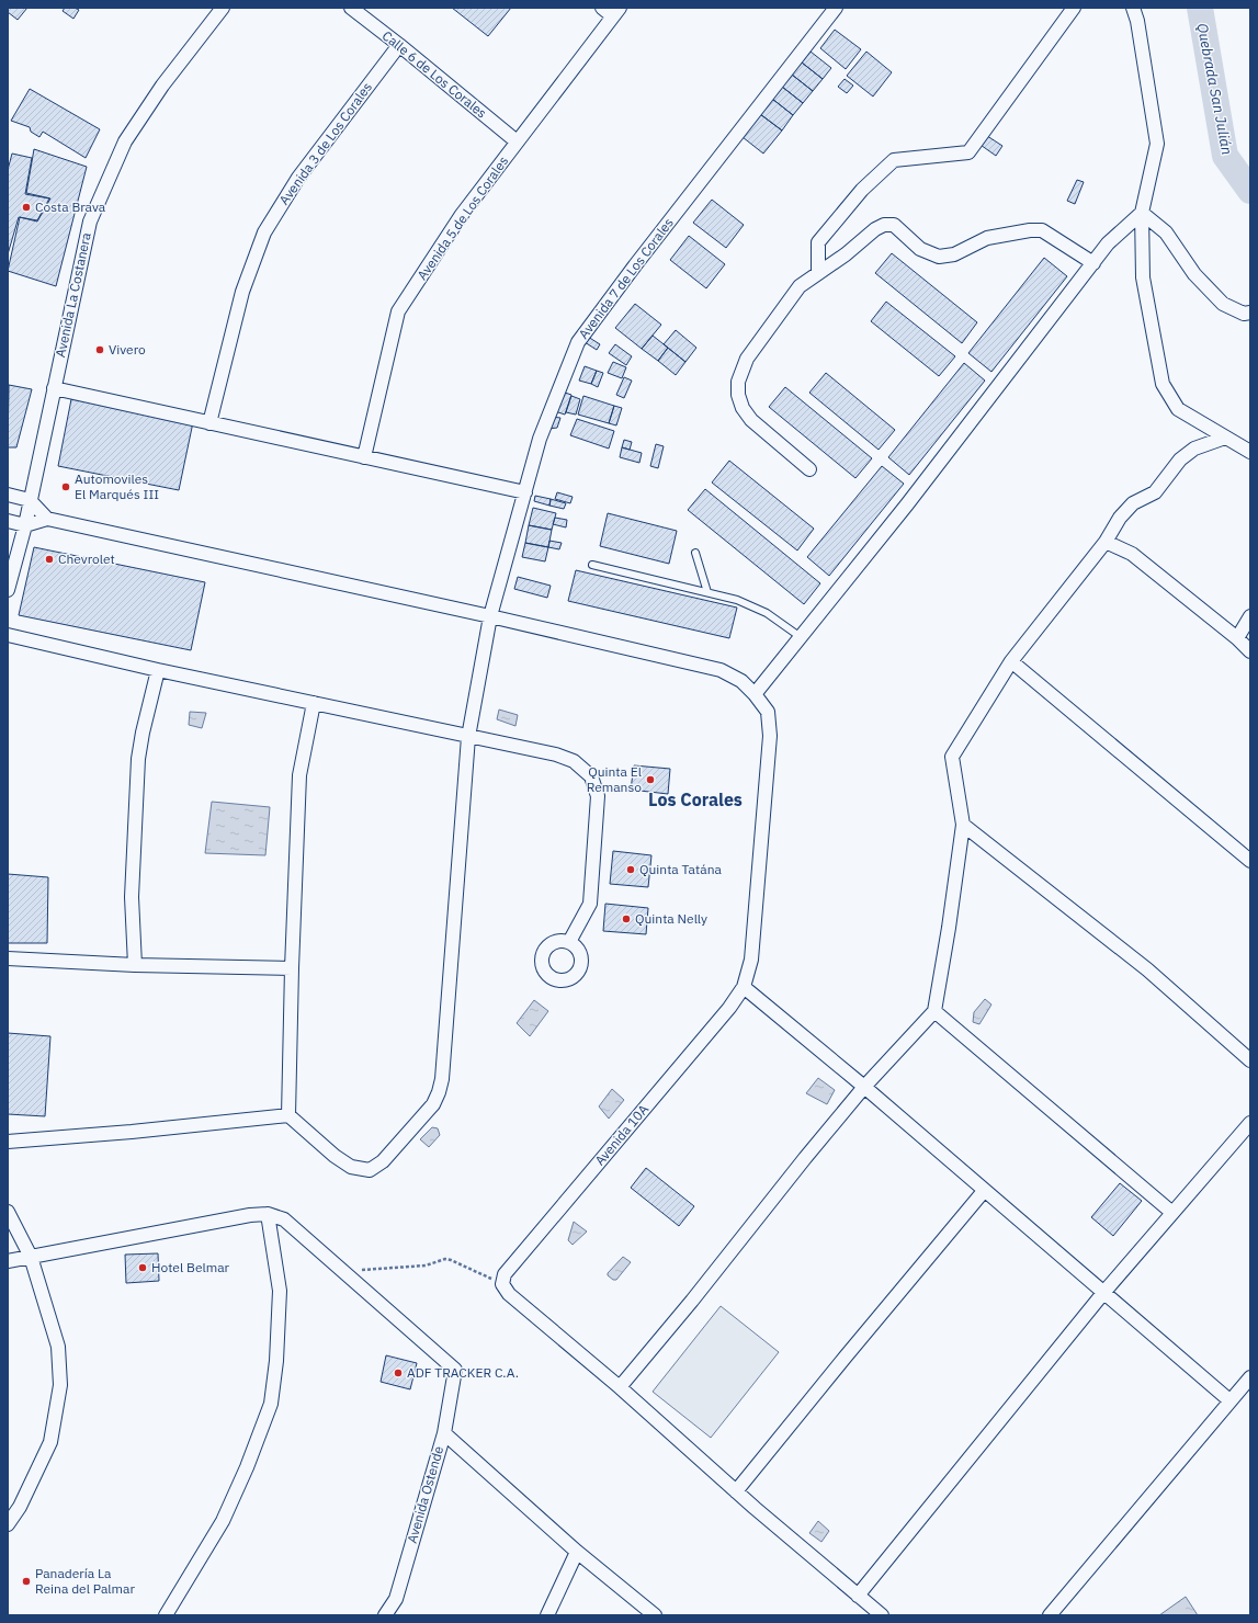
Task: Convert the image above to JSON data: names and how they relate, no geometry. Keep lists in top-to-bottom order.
{
  "streets": {
    "street": [
      "Calle 6 de Los Corales",
      "Avenida 3 de Los Corales",
      "Avenida 5 de Los Corales",
      "Avenida 7 de Los Corales",
      "Avenida La Costanera",
      "Avenida 10A",
      "Avenida Ostende"
    ]
  },
  "crossings": [
    ["Calle 6 de Los Corales", "Avenida 3 de Los Corales"],
    ["Calle 6 de Los Corales", "Avenida 5 de Los Corales"],
    ["Avenida 7 de Los Corales", "Avenida 10A"]
  ],
  "districts": ["Los Corales"],
  "water": ["Quebrada San Julián"],
  "places": [
    "Costa Brava",
    "Vivero",
    "Automoviles El Marqués III",
    "Chevrolet",
    "Quinta El Remanso",
    "Quinta Tatána",
    "Quinta Nelly",
    "Hotel Belmar",
    "ADF TRACKER C.A.",
    "Panadería La Reina del Palmar"
  ]
}
